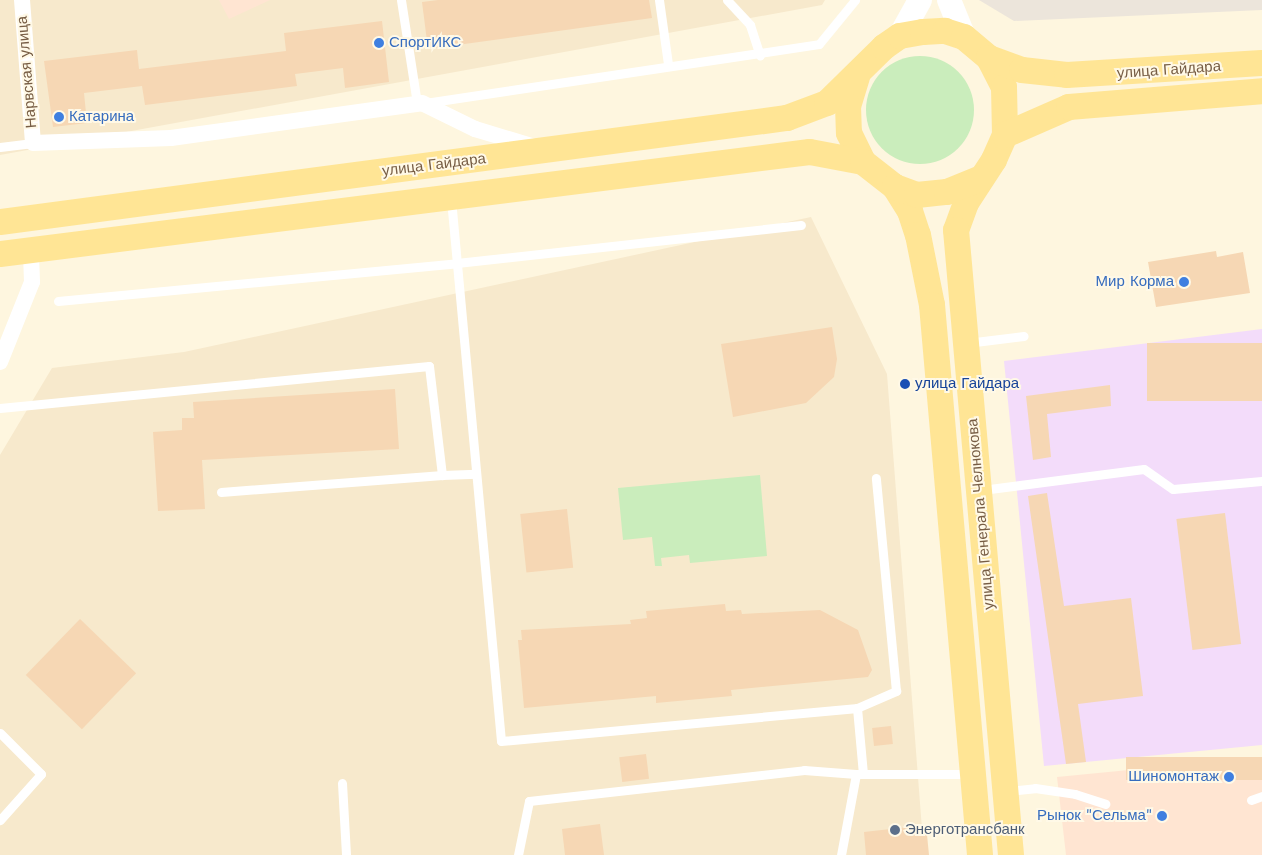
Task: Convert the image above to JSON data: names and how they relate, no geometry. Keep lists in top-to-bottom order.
{
  "streets": {
    "main road": ["улица Гайдара", "улица Генерала Челнокова"],
    "street": ["Нарвская улица"]
  },
  "crossings": [
    ["улица Гайдара", "улица Генерала Челнокова"]
  ],
  "places": [
    "СпортИКС",
    "Катарина",
    "Мир Корма",
    "улица Гайдара",
    "Шиномонтаж",
    "Рынок \"Сельма\"",
    "Энерготрансбанк"
  ]
}
